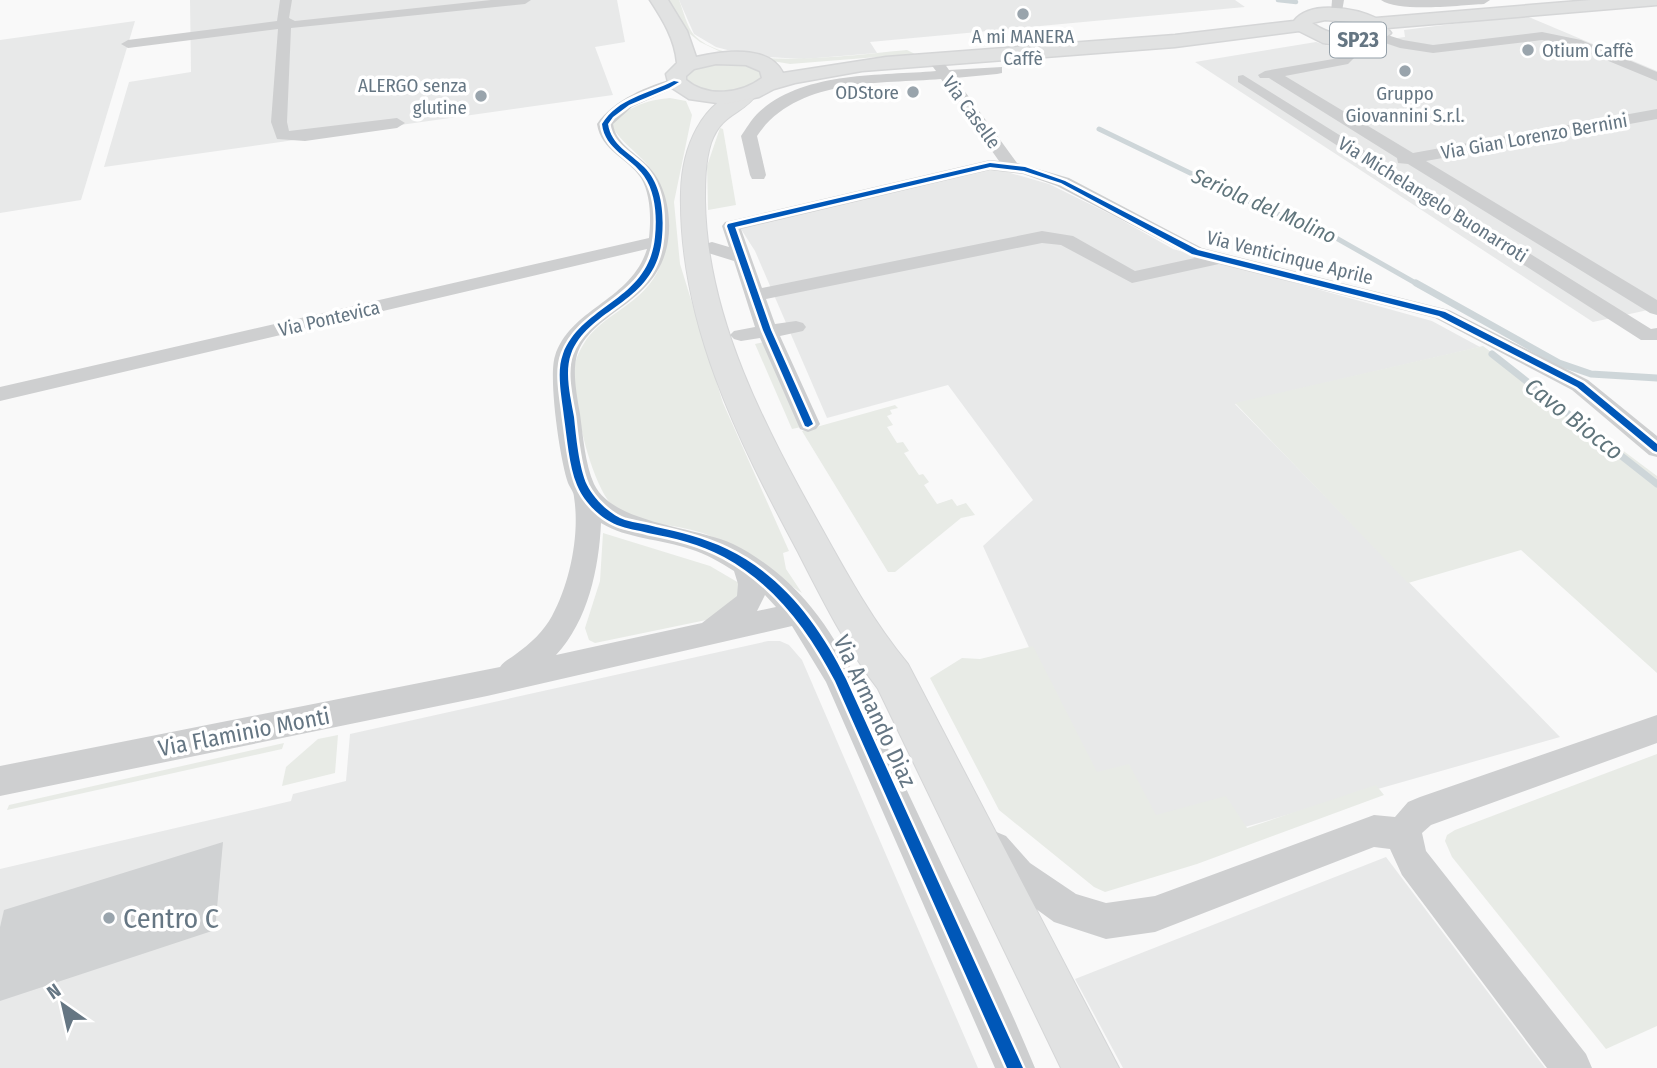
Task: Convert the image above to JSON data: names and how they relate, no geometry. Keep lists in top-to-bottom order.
{
  "streets": {
    "main road": ["SP23", "Via Armando Diaz"],
    "street": [
      "Via Caselle",
      "Via Gian Lorenzo Bernini",
      "Via Michelangelo Buonarroti",
      "Via Venticinque Aprile",
      "Via Pontevica",
      "Via Flaminio Monti"
    ]
  },
  "crossings": [
    ["SP23", "Via Caselle"],
    ["SP23", "Via Michelangelo Buonarroti"],
    ["Via Caselle", "Via Venticinque Aprile"],
    ["Via Gian Lorenzo Bernini", "Via Michelangelo Buonarroti"],
    ["Via Venticinque Aprile", "Via Armando Diaz"],
    ["Via Armando Diaz", "Via Flaminio Monti"]
  ],
  "water": ["Seriola del Molino", "Cavo Biocco"],
  "places": [
    "A mi MANERA Caffè",
    "Otium Caffè",
    "Gruppo Giovannini S.r.l.",
    "ODStore",
    "ALERGO senza glutine",
    "Centro C"
  ],
  "north": "top left"
}
